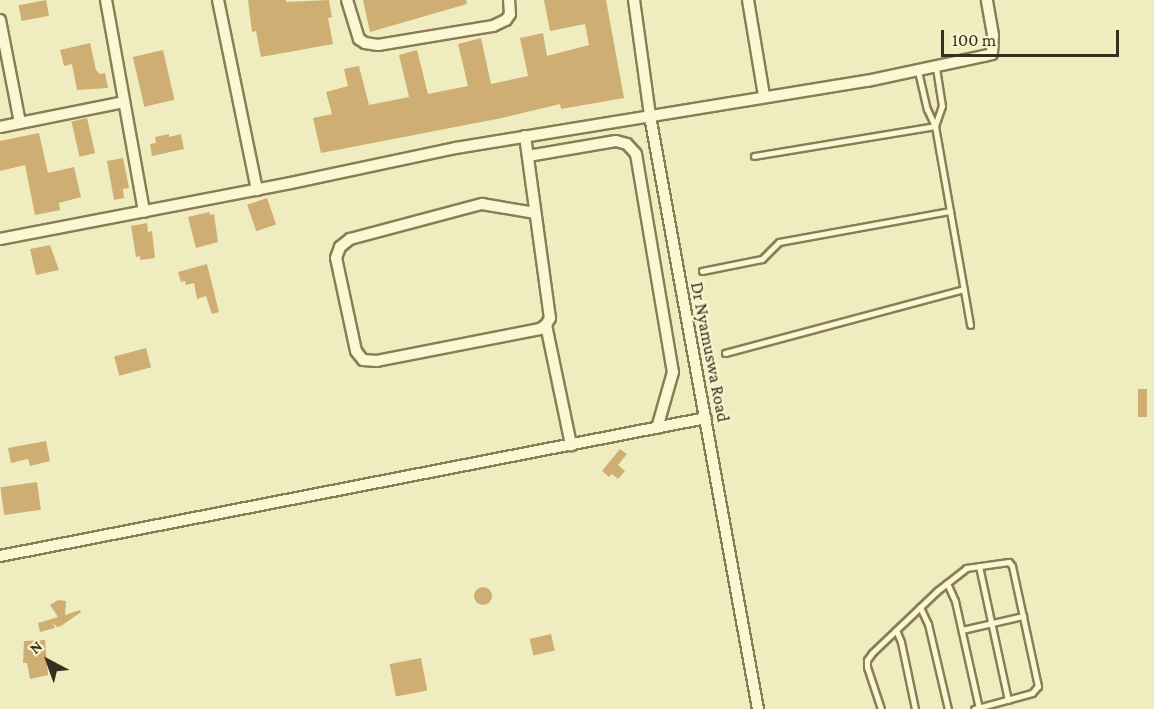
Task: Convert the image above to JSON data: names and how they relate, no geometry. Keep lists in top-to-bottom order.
{
  "streets": {
    "street": ["Dr Nyamuswa Road"]
  },
  "scale_bar": "100 m",
  "north": "top left"
}
